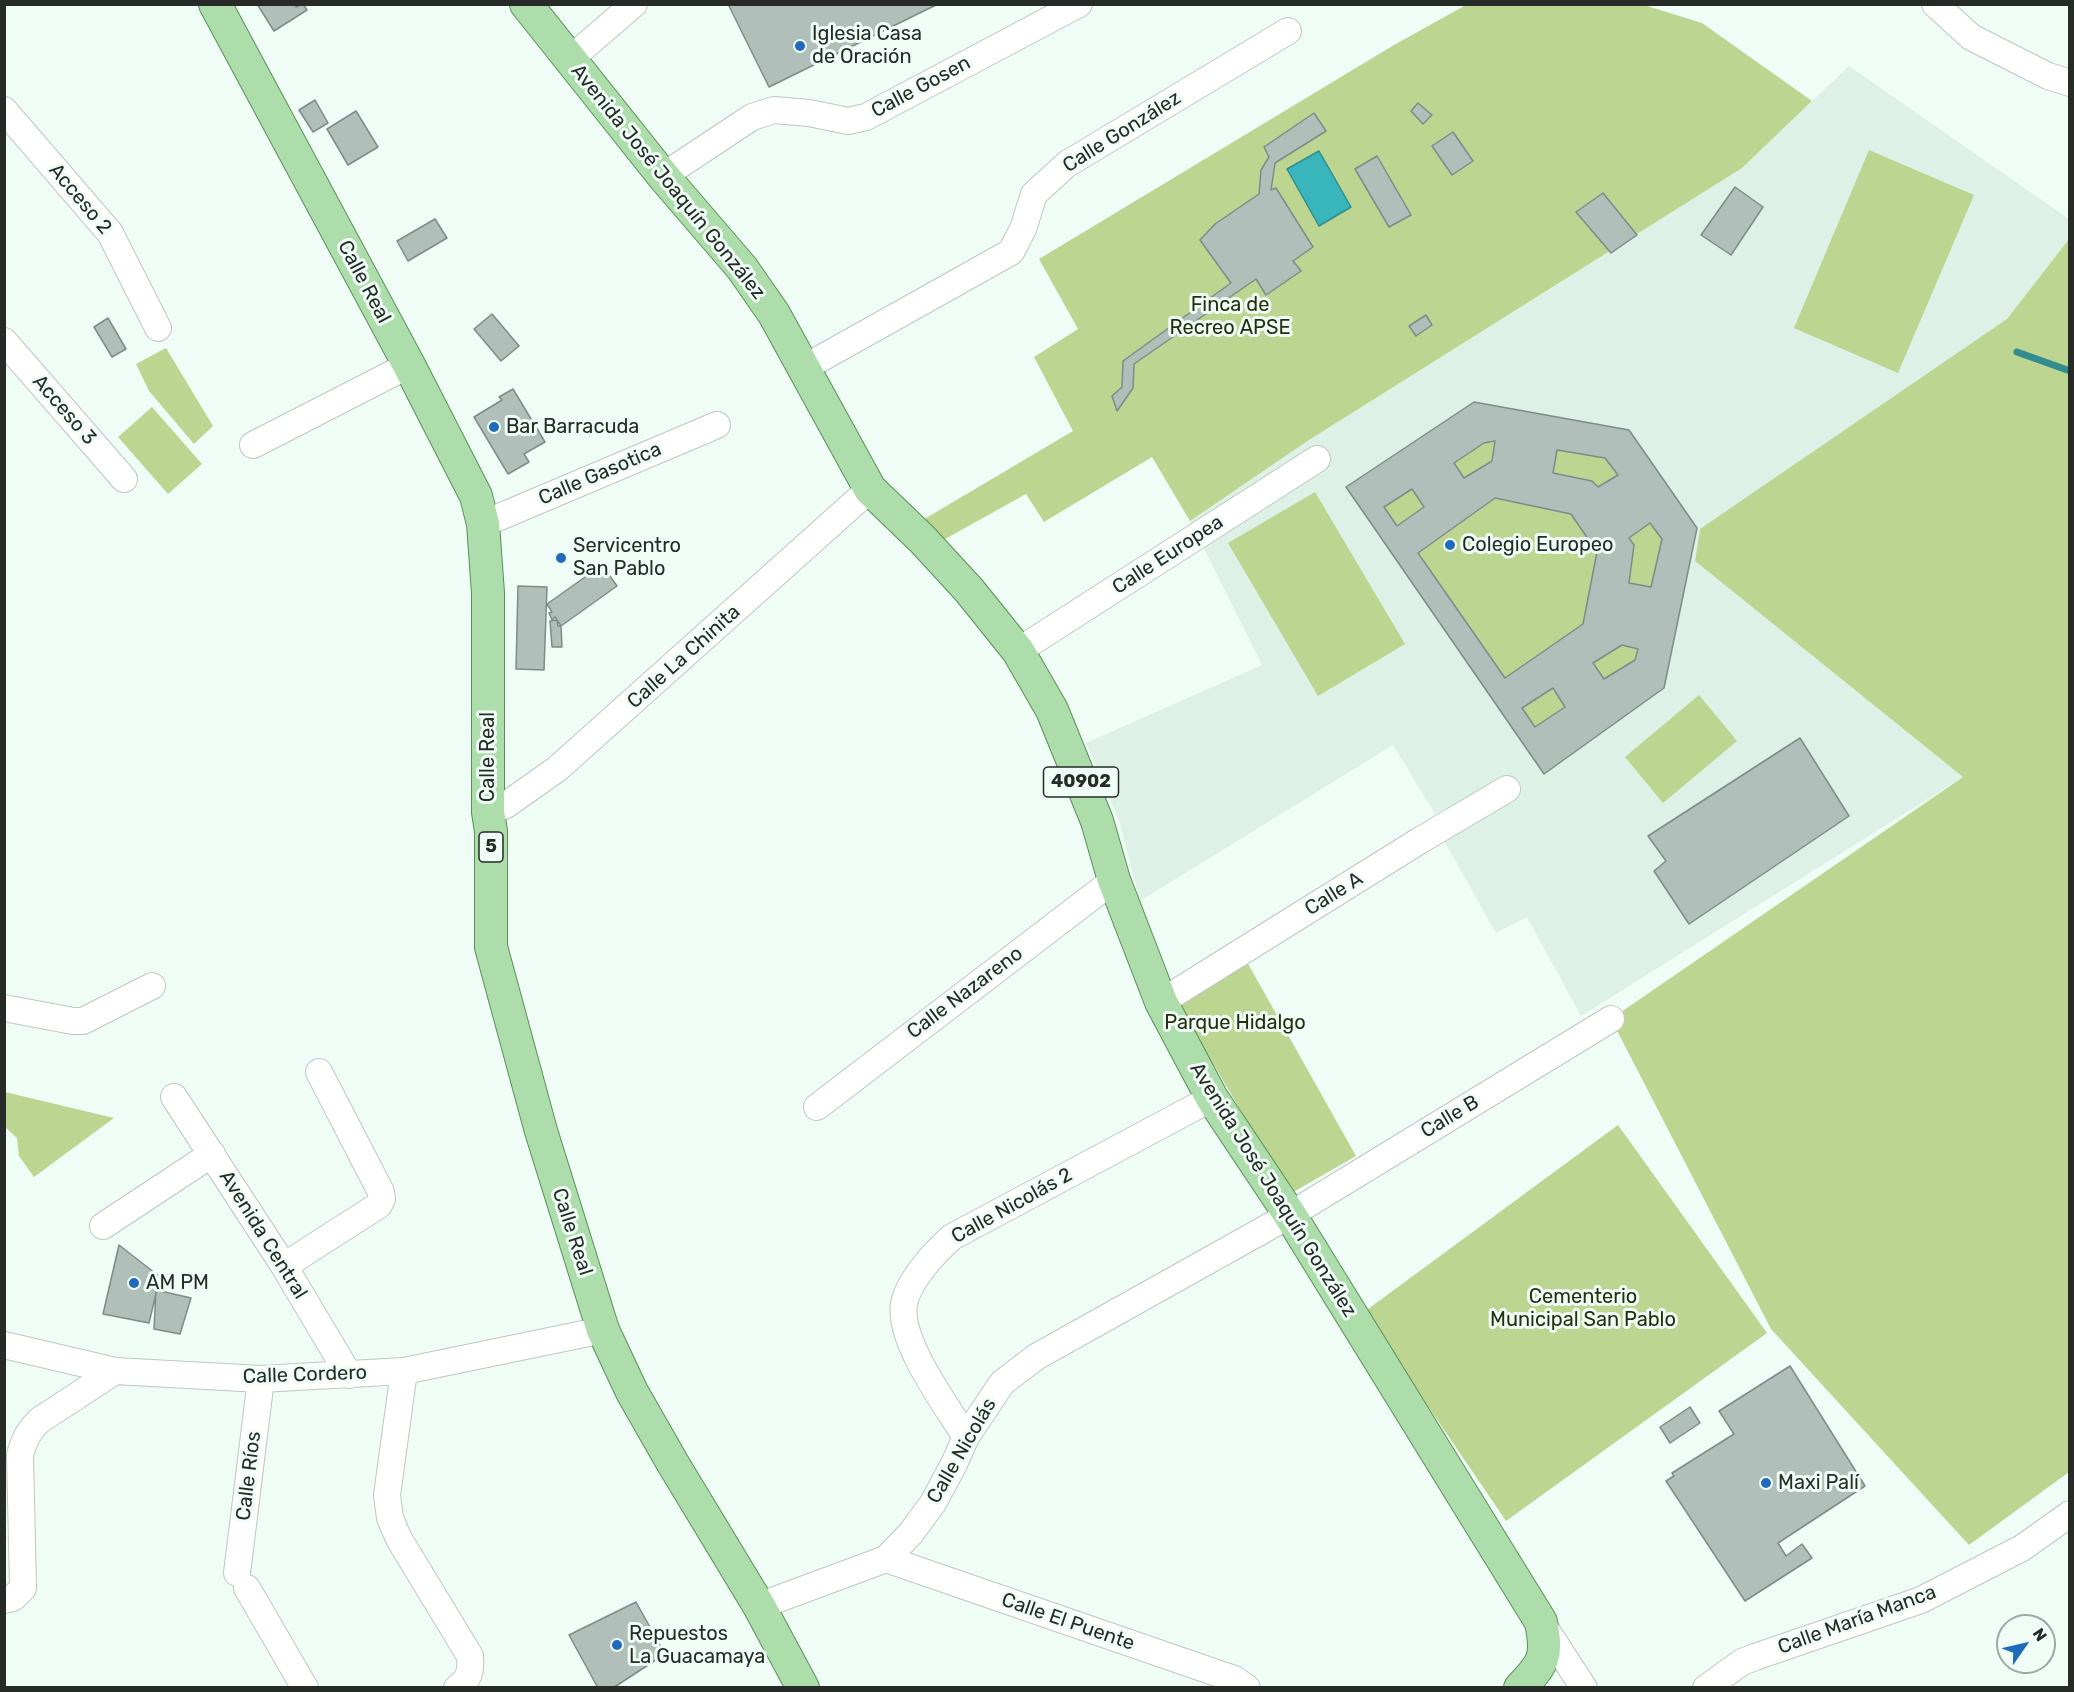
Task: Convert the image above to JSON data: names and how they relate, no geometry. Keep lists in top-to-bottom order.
{
  "streets": {
    "main road": [
      "Avenida José Joaquín González",
      "Calle Real",
      "40902",
      "5"
    ],
    "street": [
      "Calle Gosen",
      "Calle González",
      "Acceso 2",
      "Acceso 3",
      "Calle Gasotica",
      "Calle Europea",
      "Calle La Chinita",
      "Calle A",
      "Calle Nazareno",
      "Calle B",
      "Calle Nicolás 2",
      "Avenida Central",
      "Calle Cordero",
      "Calle Nicolás",
      "Calle Ríos",
      "Calle María Manca",
      "Calle El Puente"
    ]
  },
  "crossings": [
    ["Calle Gosen", "Avenida José Joaquín González"],
    ["Calle González", "Avenida José Joaquín González"],
    ["Avenida José Joaquín González", "Calle Europea"],
    ["Avenida José Joaquín González", "Calle La Chinita"],
    ["Avenida José Joaquín González", "Calle A"],
    ["Avenida José Joaquín González", "Calle Nazareno"],
    ["Avenida José Joaquín González", "Calle B"],
    ["Avenida José Joaquín González", "Calle Nicolás 2"],
    ["Avenida José Joaquín González", "Calle Nicolás"],
    ["Calle Real", "Calle Gasotica"],
    ["Calle Real", "Calle La Chinita"],
    ["Calle Real", "Calle Cordero"],
    ["Calle Real", "Calle Nicolás"],
    ["Calle B", "Calle Nicolás"],
    ["Calle Nicolás 2", "Calle Nicolás"],
    ["Avenida Central", "Calle Cordero"],
    ["Calle Cordero", "Calle Ríos"],
    ["Calle Nicolás", "Calle El Puente"]
  ],
  "parks": ["Finca de Recreo APSE", "Parque Hidalgo", "Cementerio Municipal San Pablo"],
  "places": [
    "Iglesia Casa de Oración",
    "Bar Barracuda",
    "Colegio Europeo",
    "Servicentro San Pablo",
    "AM PM",
    "Maxi Palí",
    "Repuestos La Guacamaya"
  ],
  "north": "top right"
}
